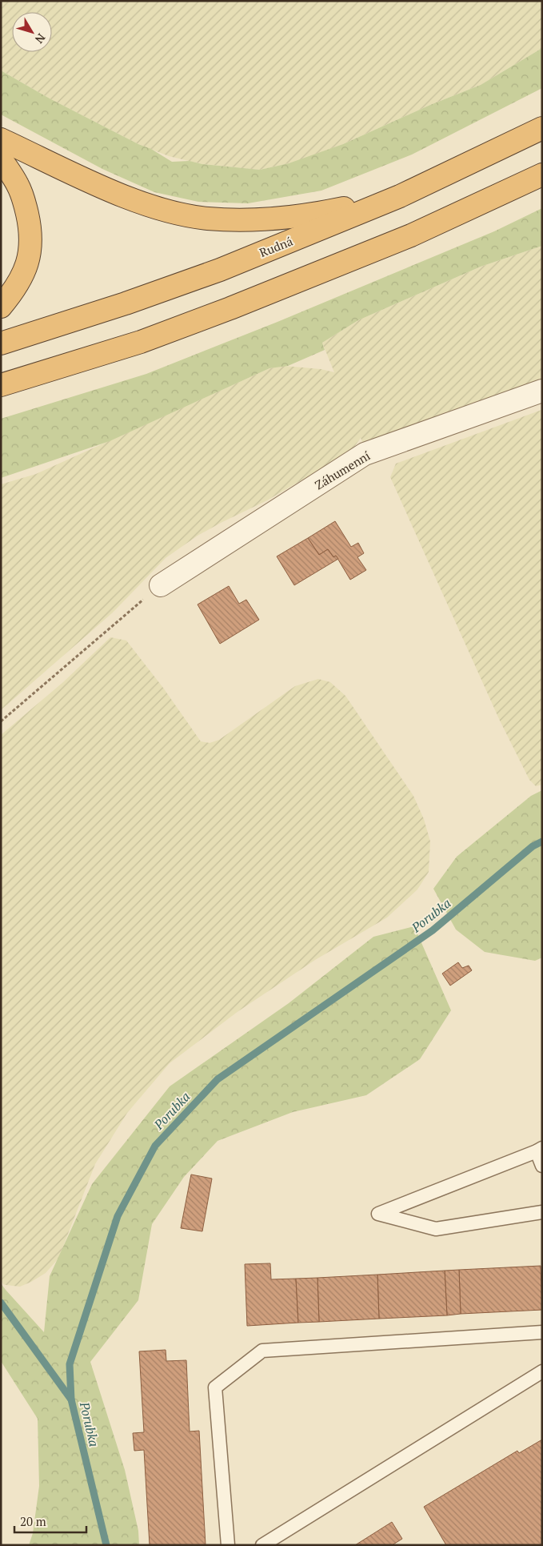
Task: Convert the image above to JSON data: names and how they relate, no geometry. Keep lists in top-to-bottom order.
{
  "streets": {
    "highway": ["Rudná"],
    "street": ["Záhumenní"]
  },
  "water": ["Porubka"],
  "scale_bar": "20 m",
  "north": "bottom right"
}
